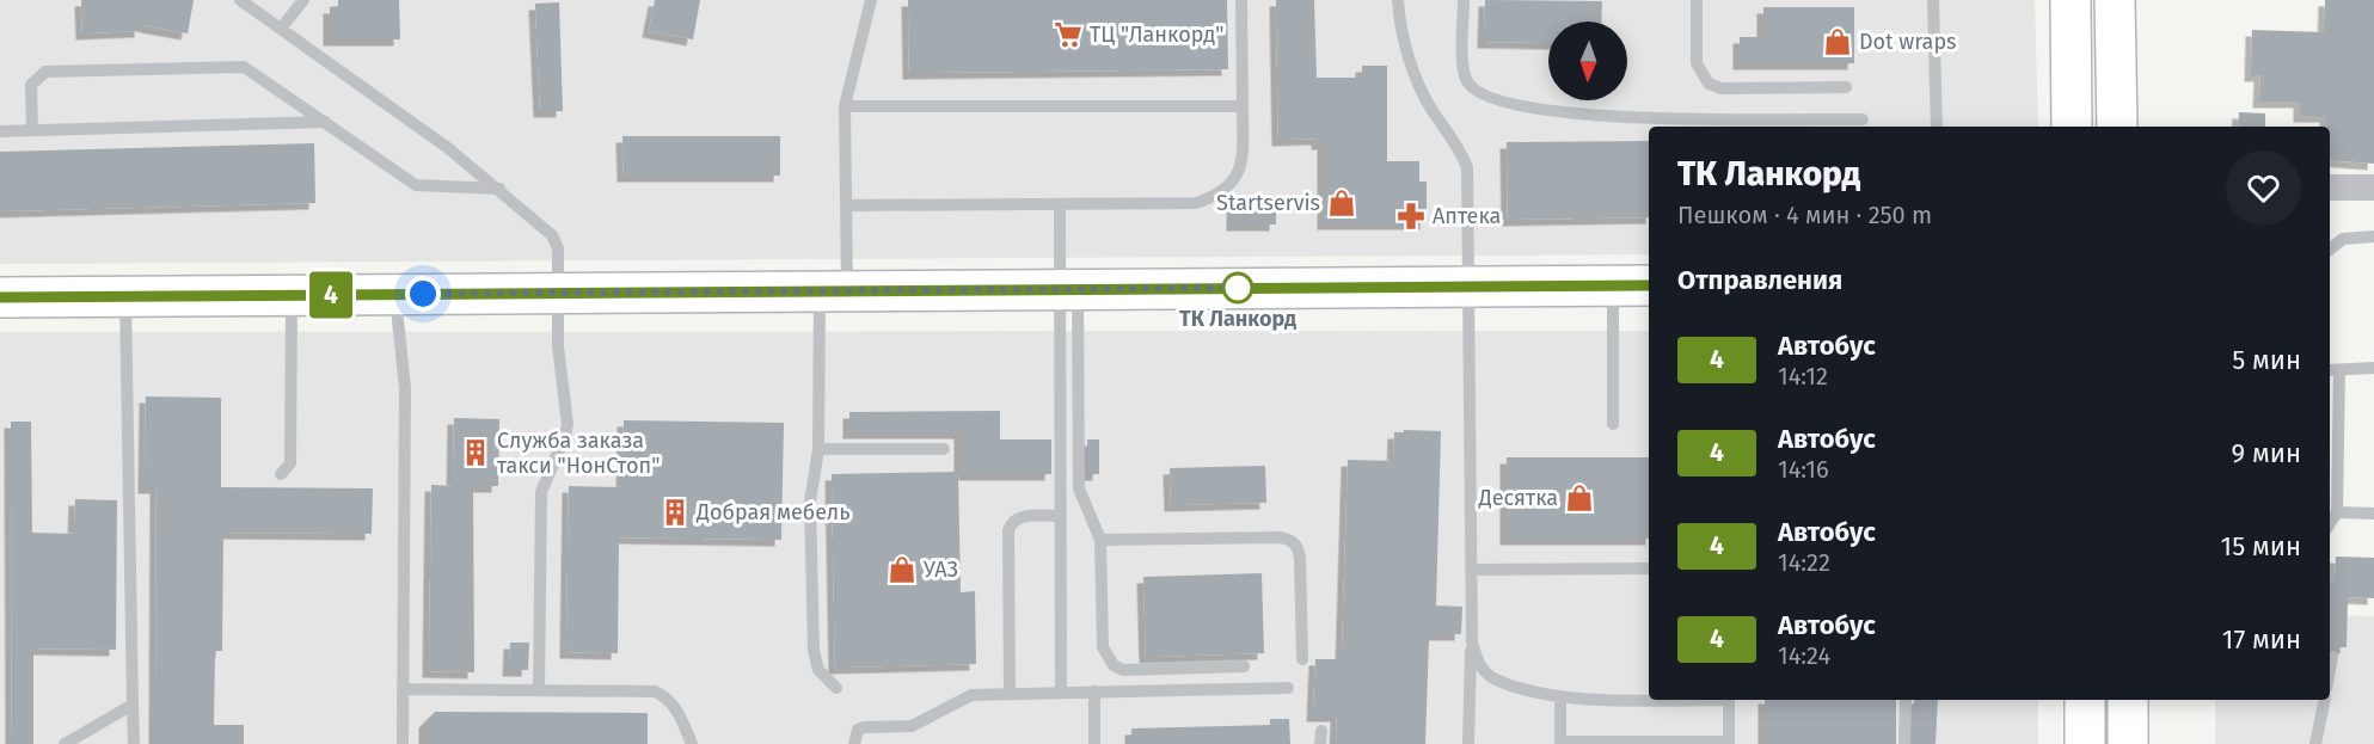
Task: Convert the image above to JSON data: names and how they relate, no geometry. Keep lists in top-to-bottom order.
{
  "places": {
    "supermarket": ["ТЦ \"Ланкорд\""],
    "shop": [
      "Dot wraps",
      "Startservis",
      "Десятка",
      "УАЗ"
    ],
    "pharmacy": ["Аптека"],
    "other": ["ТК Ланкорд"],
    "building": ["Служба заказа такси \"НонСтоп\"", "Добрая мебель"]
  },
  "lines": ["bus line 4"],
  "north": "bottom",
  "page": {
    "on_map": "4",
    "heading": [
      ["ТК Ланкорд", "Пешком · 4 мин · 250 m"],
      "Отправления"
    ],
    "list": [
      {
        "mark": "4",
        "name": "Автобус",
        "note": "14:12",
        "value": "5 мин"
      },
      {
        "mark": "4",
        "name": "Автобус",
        "note": "14:16",
        "value": "9 мин"
      },
      {
        "mark": "4",
        "name": "Автобус",
        "note": "14:22",
        "value": "15 мин"
      },
      {
        "mark": "4",
        "name": "Автобус",
        "note": "14:24",
        "value": "17 мин"
      }
    ]
  }
}
